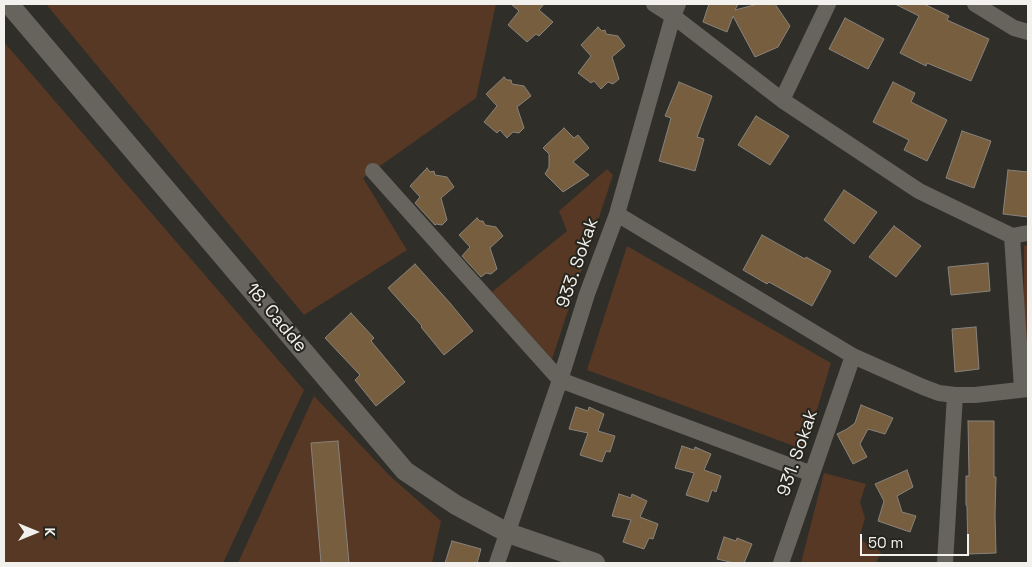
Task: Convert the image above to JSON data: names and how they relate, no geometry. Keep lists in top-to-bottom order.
{
  "streets": {
    "street": ["933. Sokak", "18. Cadde", "931. Sokak"]
  },
  "crossings": [
    ["933. Sokak", "18. Cadde"]
  ],
  "scale_bar": "50 m",
  "north": "right"
}
